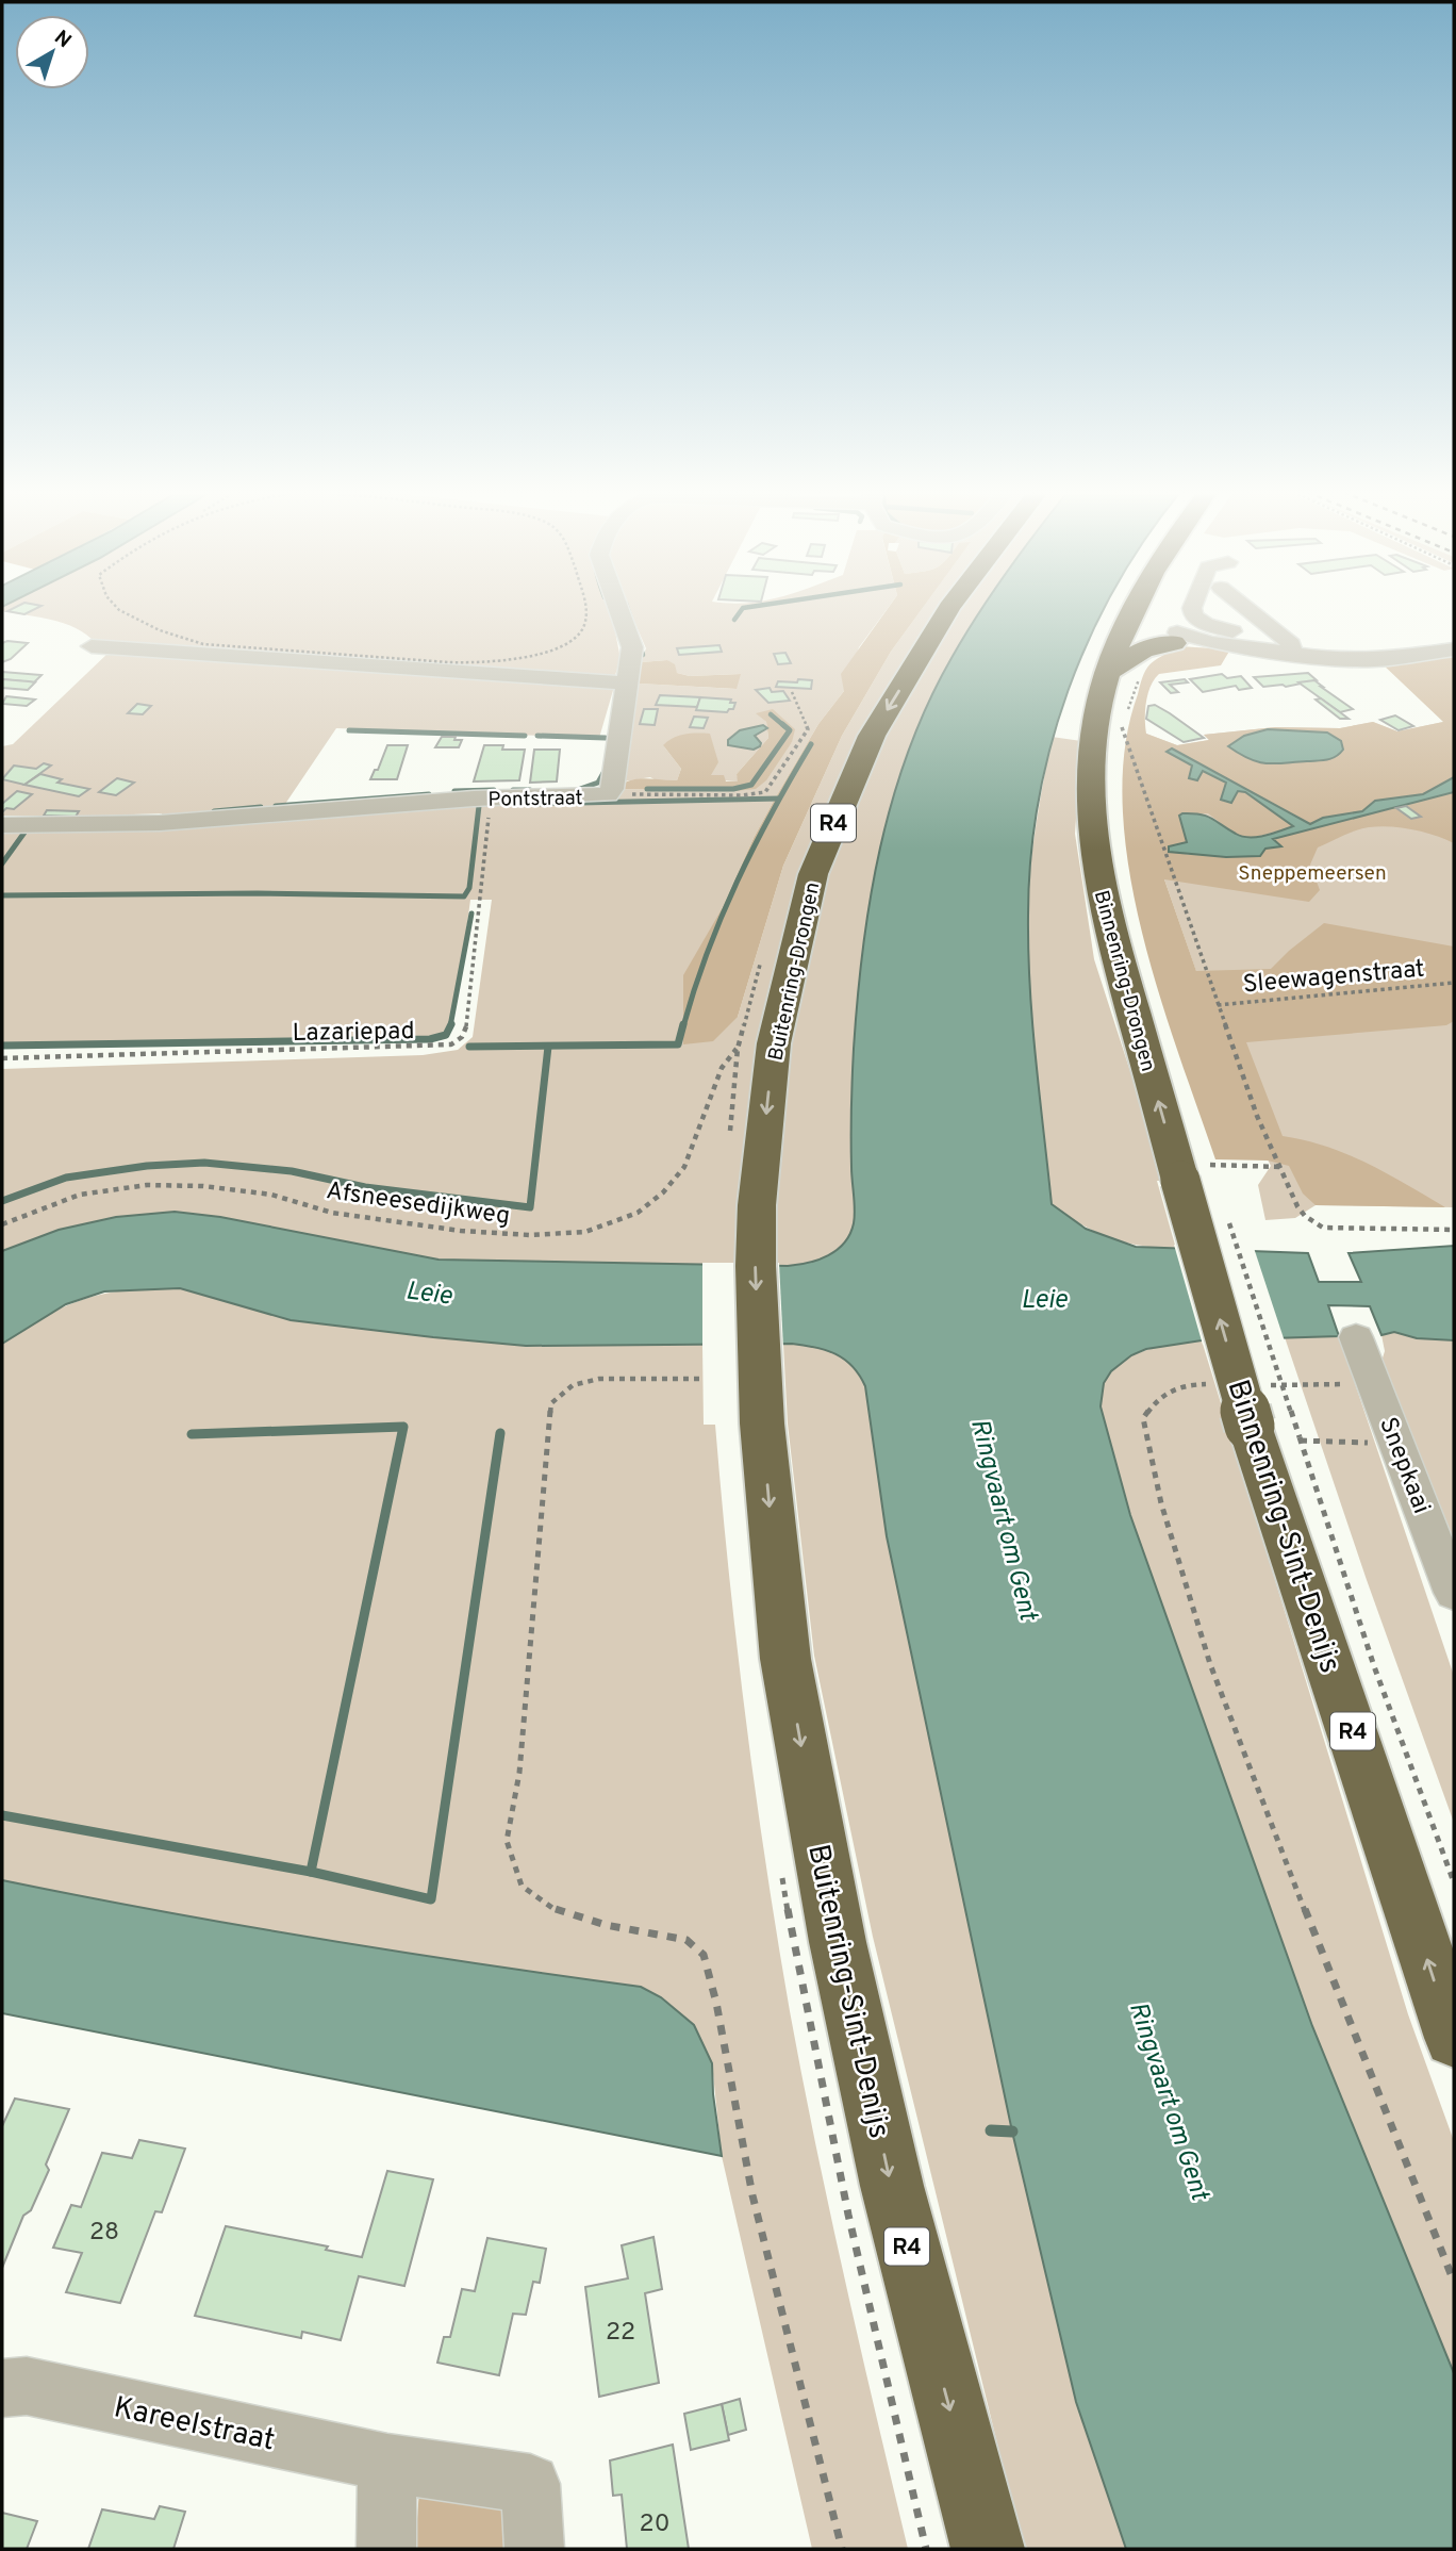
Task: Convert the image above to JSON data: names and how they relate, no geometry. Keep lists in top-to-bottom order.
{
  "streets": {
    "highway": [
      "R4",
      "Buitenring-Drongen",
      "Binnenring-Drongen",
      "Binnenring-Sint-Denijs",
      "Buitenring-Sint-Denijs"
    ],
    "street": ["Pontstraat", "Snepkaai", "Kareelstraat"],
    "path": ["Sleewagenstraat", "Lazariepad", "Afsneesedijkweg"]
  },
  "crossings": [
    ["Pontstraat", "Lazariepad"],
    ["Buitenring-Drongen", "Buitenring-Sint-Denijs"],
    ["Binnenring-Drongen", "Binnenring-Sint-Denijs"]
  ],
  "one_way": [
    "Buitenring-Drongen",
    "Binnenring-Drongen",
    "Binnenring-Sint-Denijs",
    "Buitenring-Sint-Denijs"
  ],
  "water": ["Leie", "Ringvaart om Gent"],
  "parks": ["Sneppemeersen"],
  "house_numbers": ["28", "22", "20"],
  "north": "top right"
}
